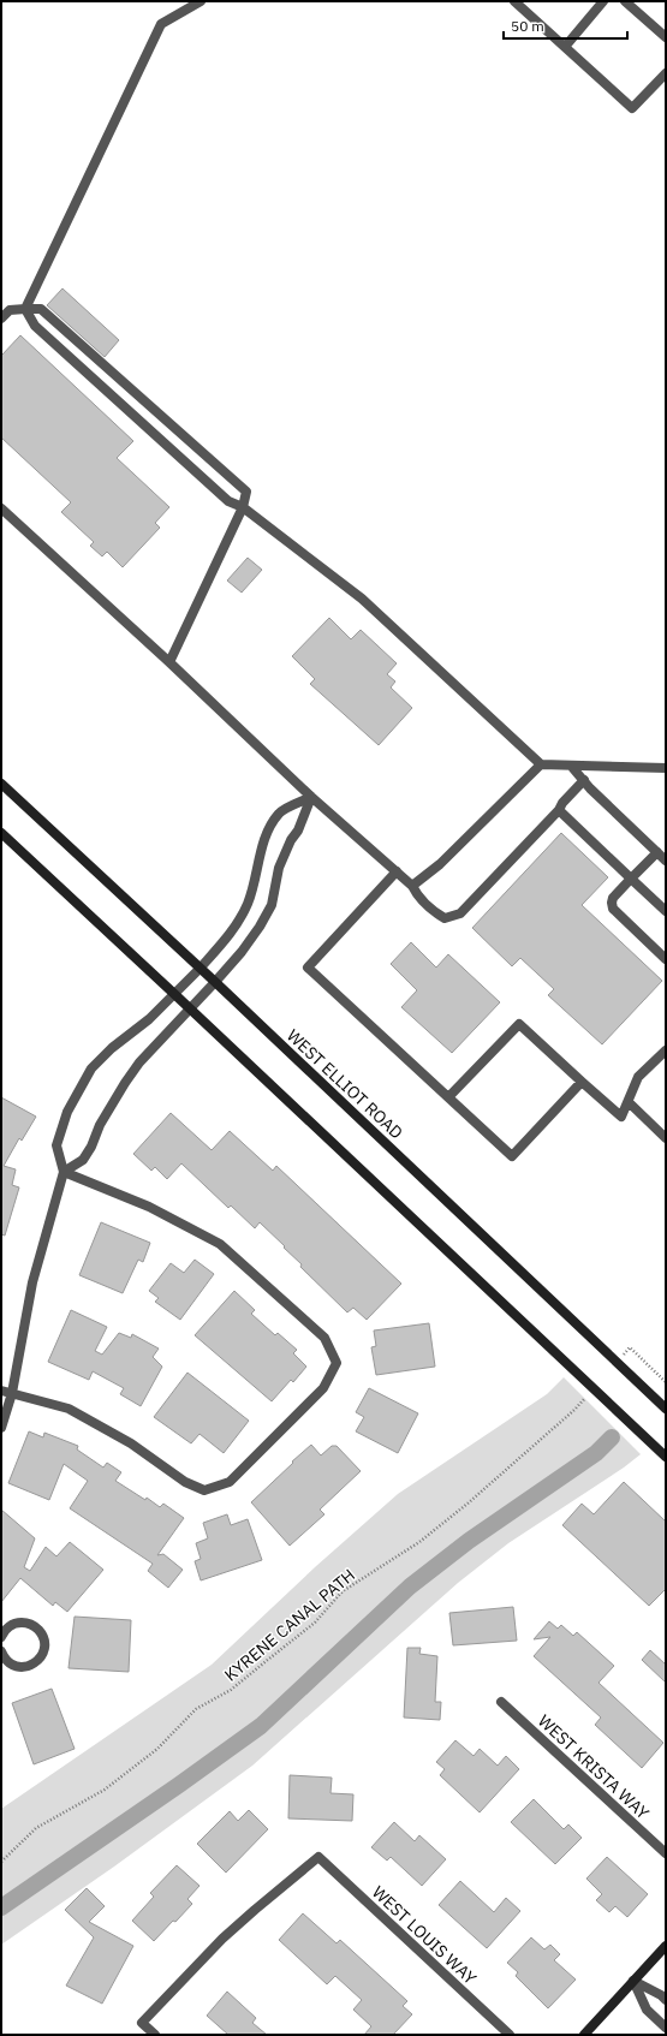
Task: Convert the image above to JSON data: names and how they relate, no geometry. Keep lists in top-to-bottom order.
{
  "streets": {
    "main road": ["WEST ELLIOT ROAD"],
    "street": ["WEST KRISTA WAY", "WEST LOUIS WAY"],
    "path": ["KYRENE CANAL PATH"]
  },
  "scale_bar": "50 m"
}
